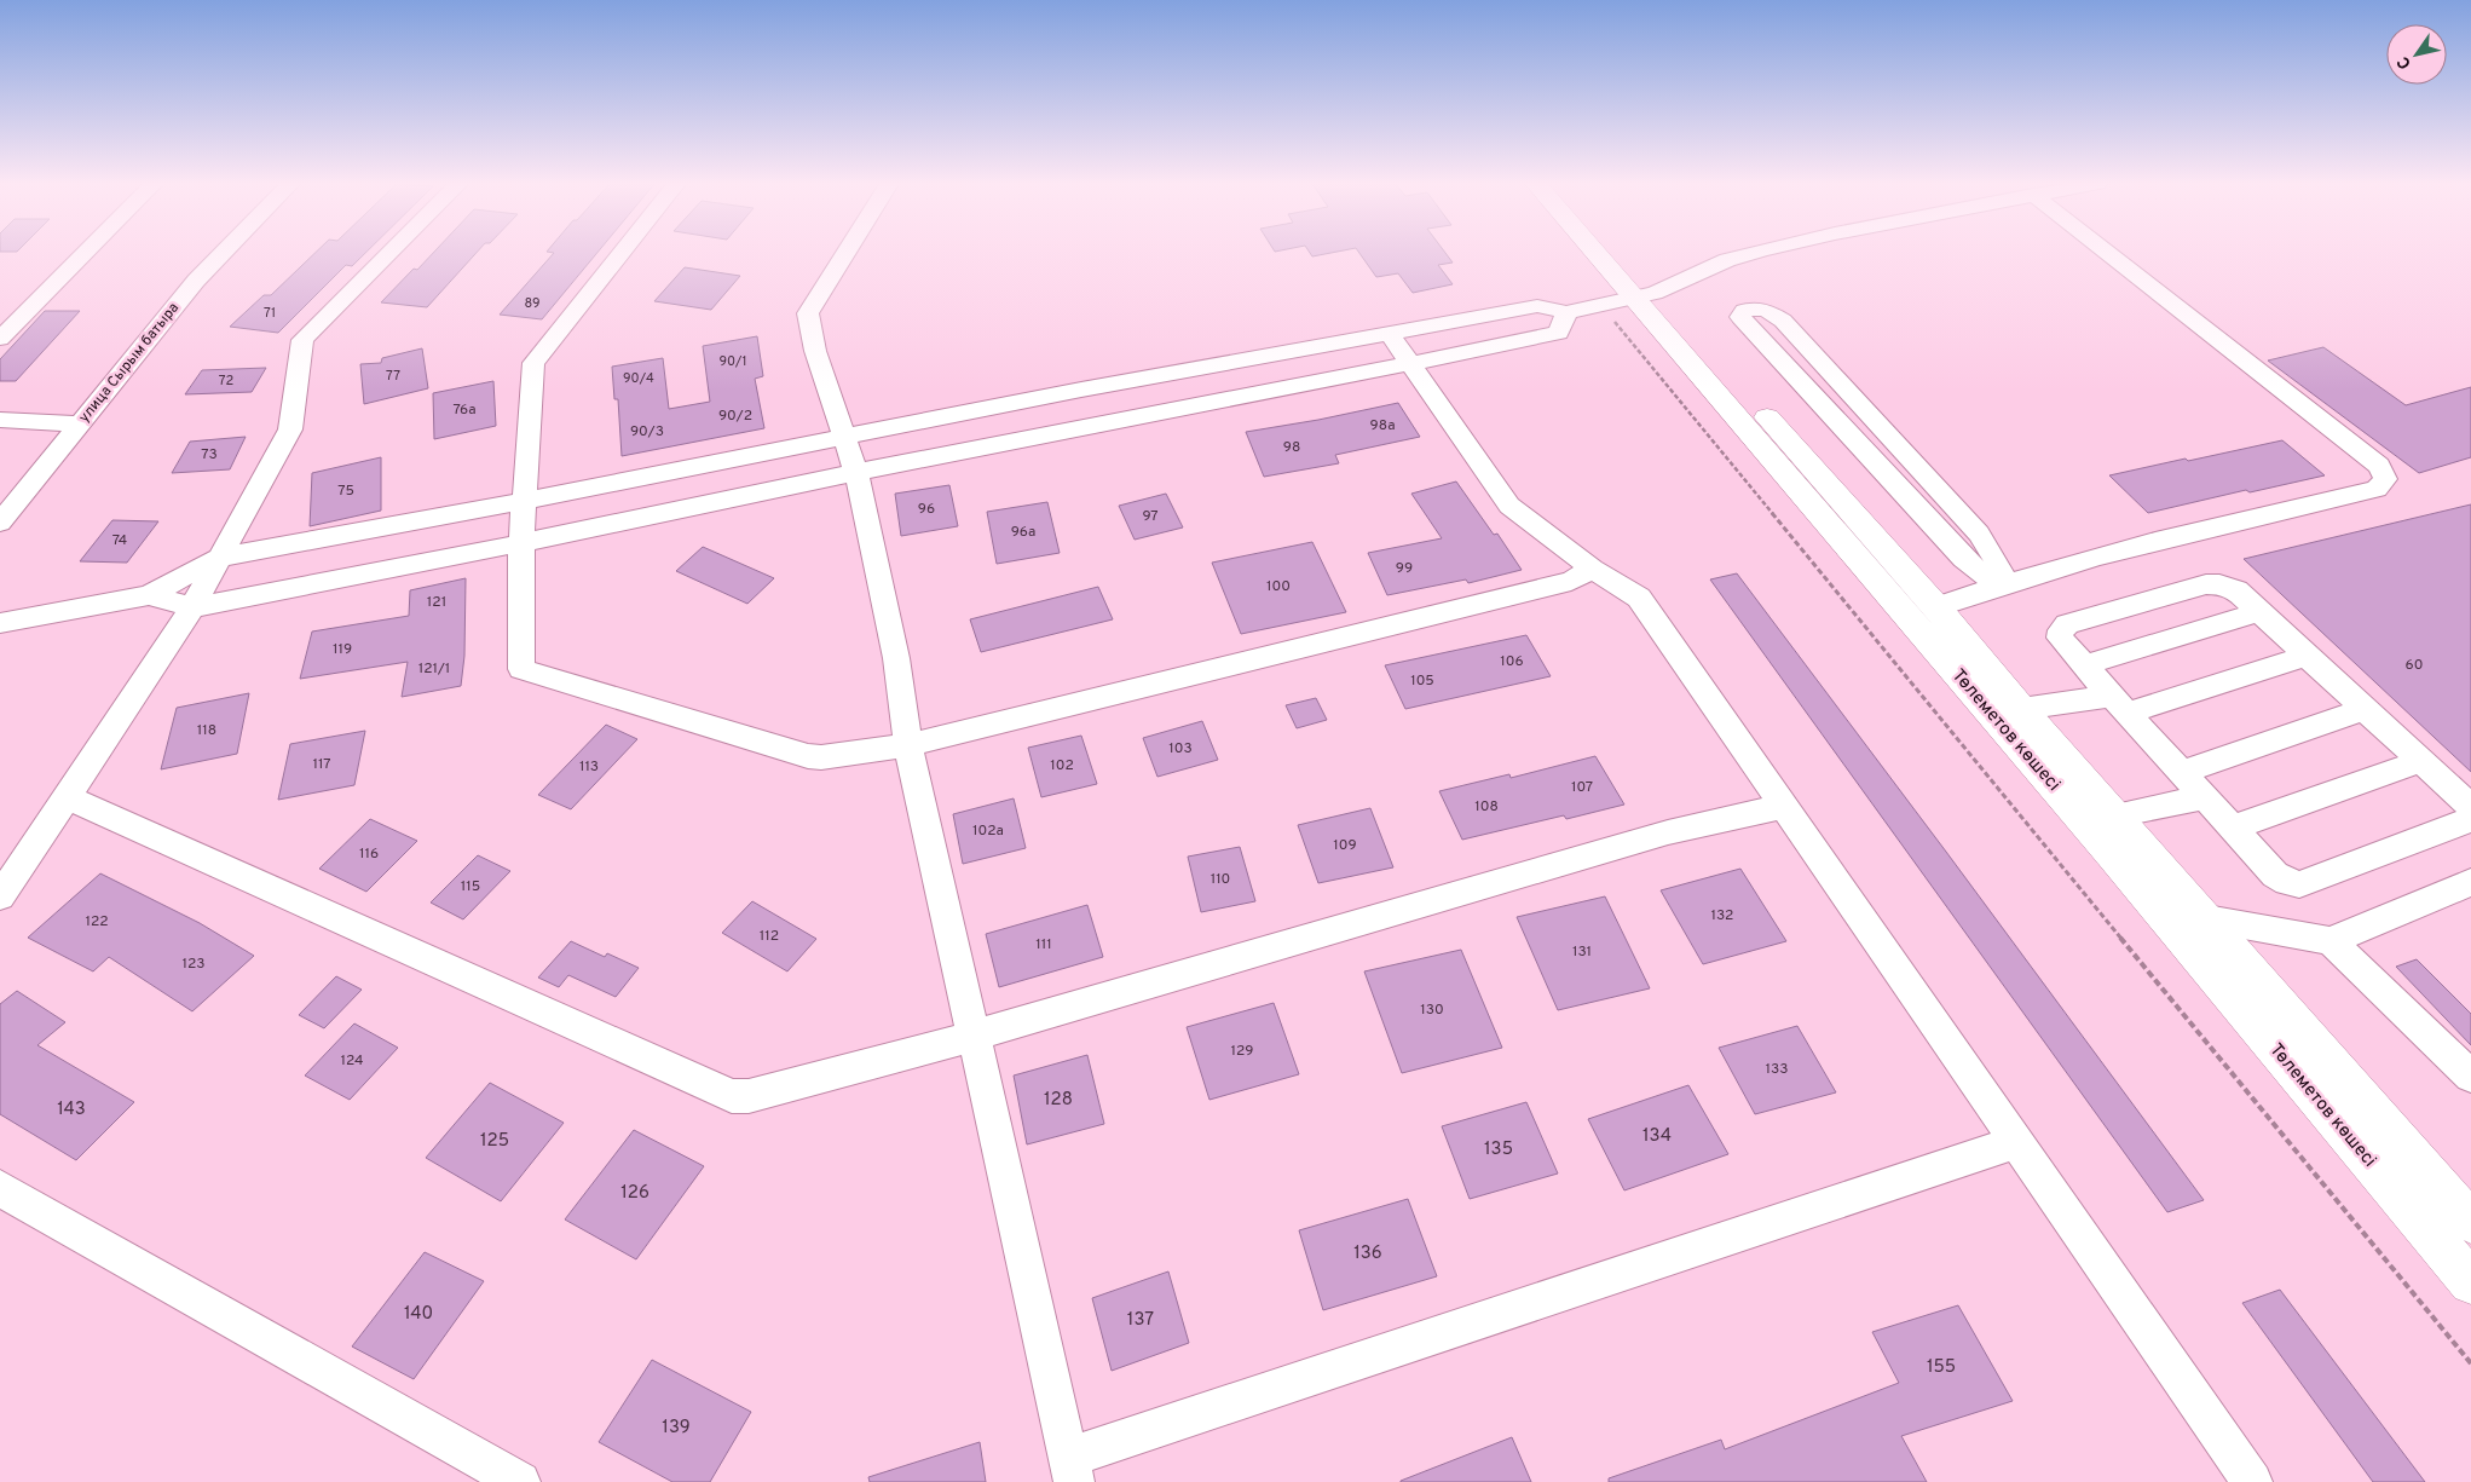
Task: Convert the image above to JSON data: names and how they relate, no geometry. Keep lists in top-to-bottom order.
{
  "streets": {
    "main road": ["Төлеметов көшесі"],
    "street": ["улица Сырым батыра"]
  },
  "house_numbers": [
    "89",
    "71",
    "90/1",
    "77",
    "90/4",
    "72",
    "76а",
    "90/2",
    "98а",
    "90/3",
    "98",
    "73",
    "75",
    "96",
    "97",
    "96а",
    "74",
    "99",
    "100",
    "121",
    "119",
    "106",
    "60",
    "121/1",
    "105",
    "118",
    "103",
    "117",
    "102",
    "113",
    "107",
    "108",
    "102а",
    "109",
    "116",
    "110",
    "115",
    "132",
    "122",
    "112",
    "111",
    "131",
    "123",
    "130",
    "129",
    "124",
    "133",
    "128",
    "143",
    "134",
    "125",
    "135",
    "126",
    "136",
    "140",
    "137",
    "155",
    "139"
  ],
  "north": "bottom left"
}
